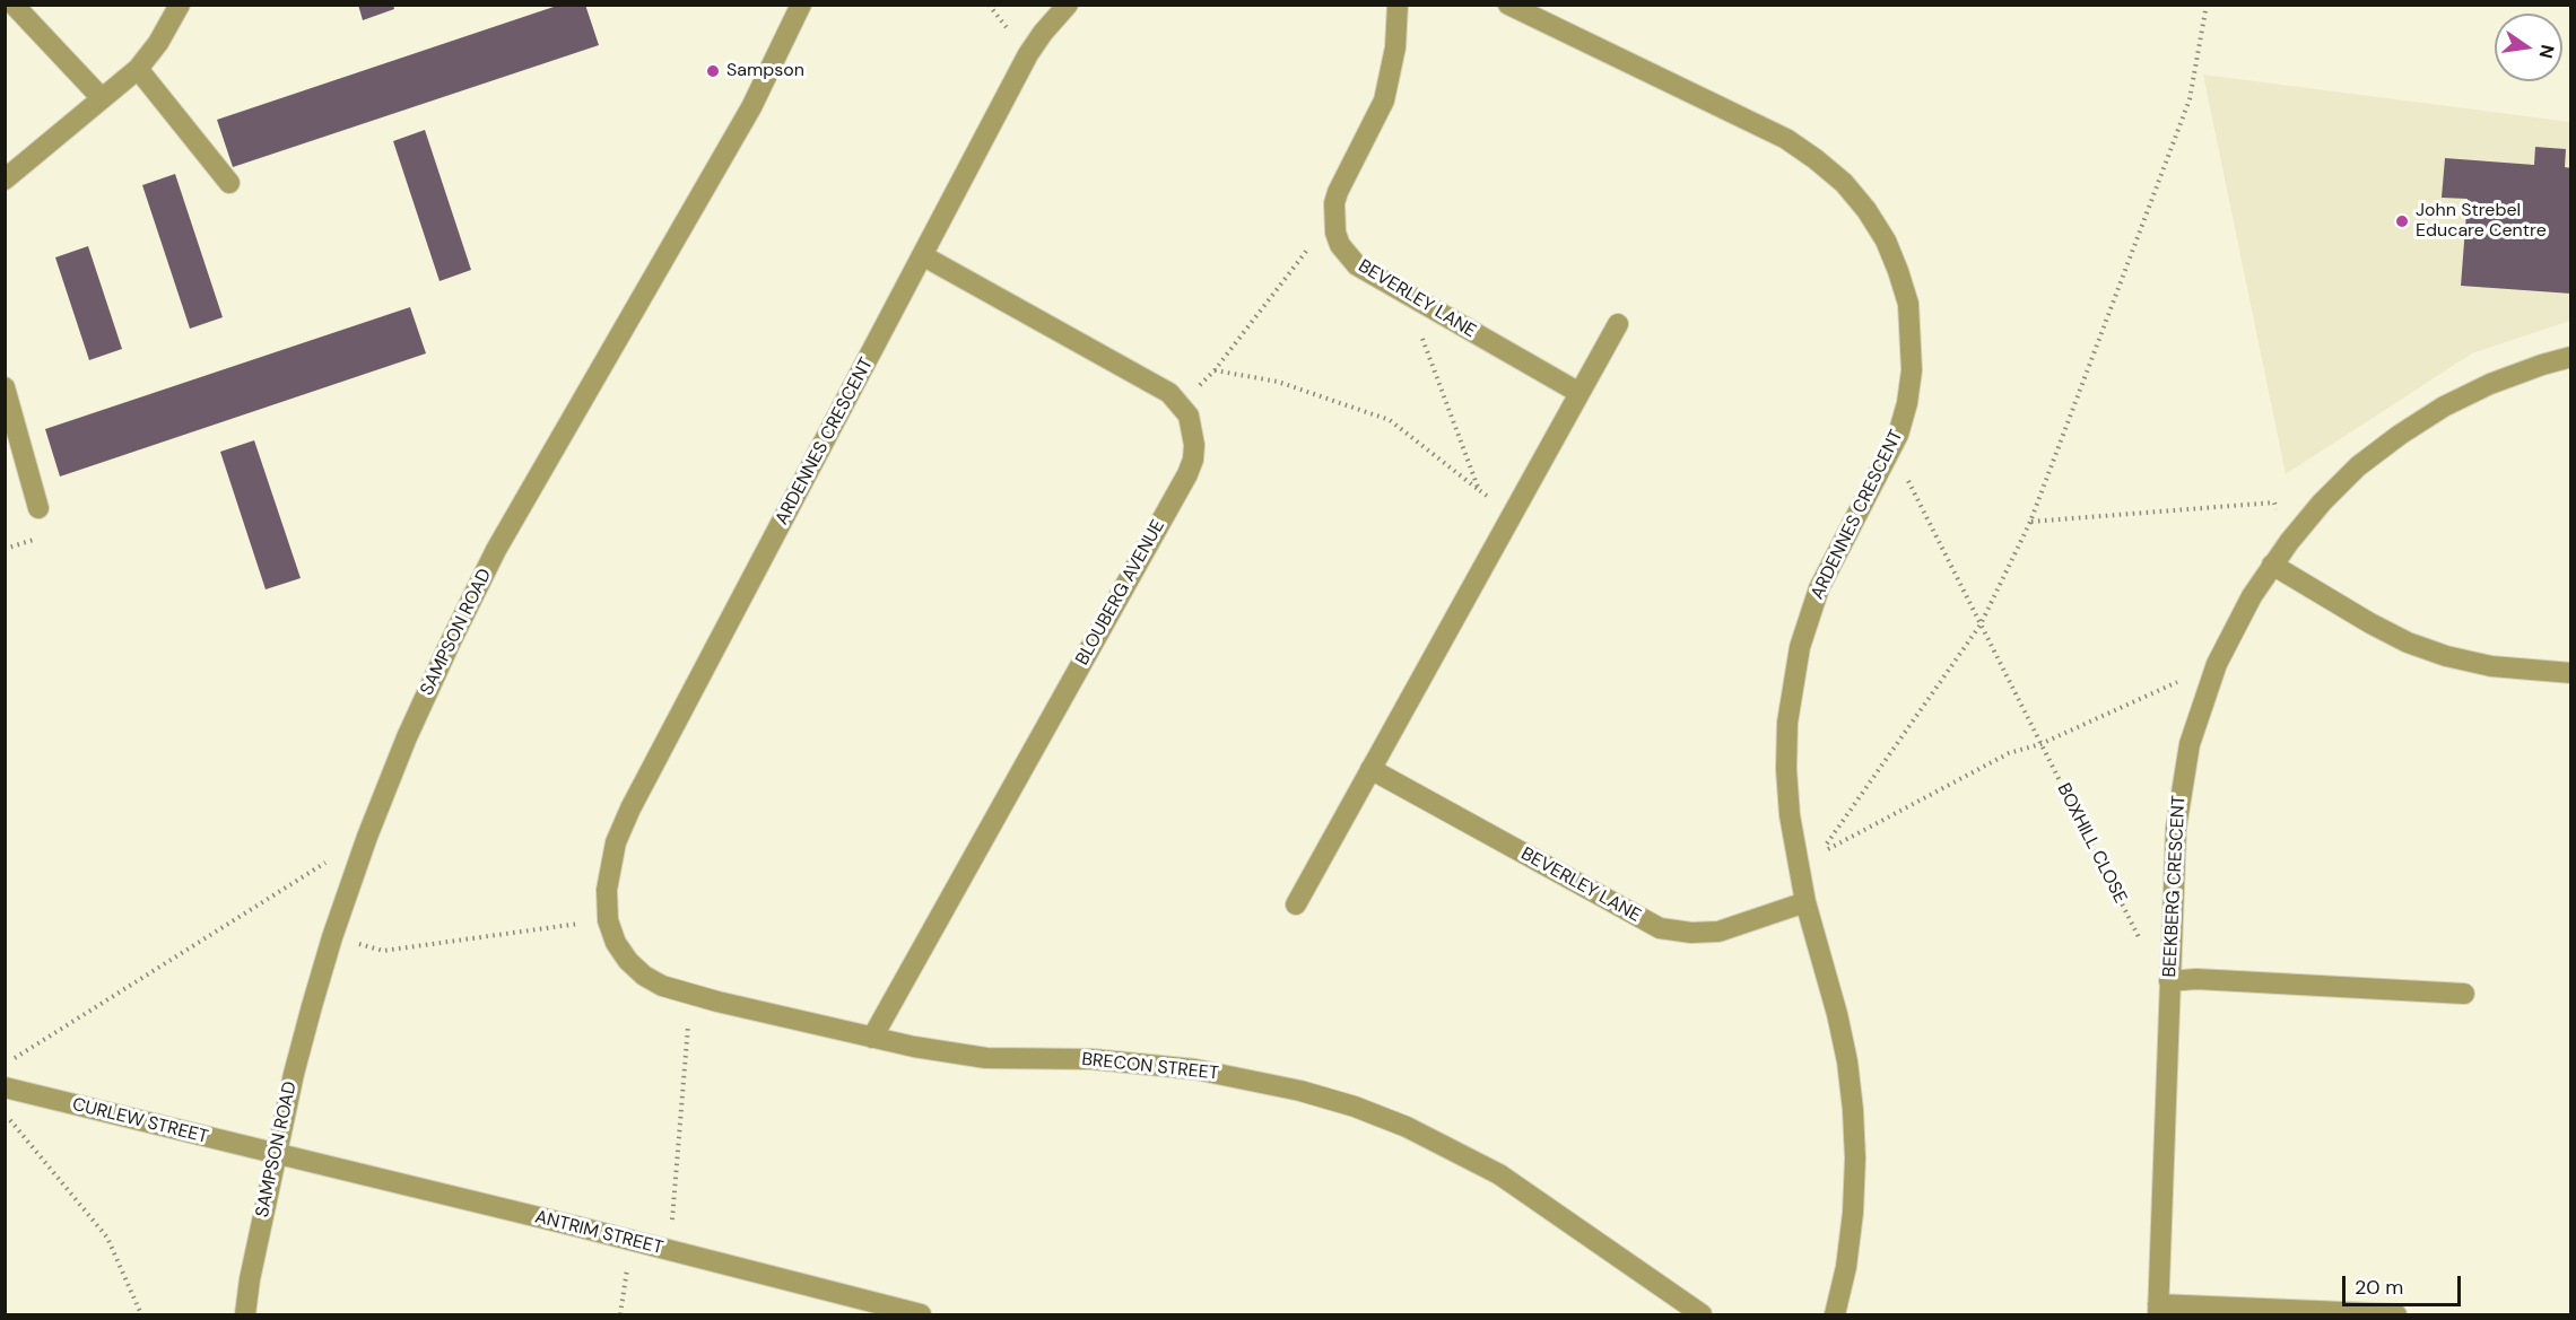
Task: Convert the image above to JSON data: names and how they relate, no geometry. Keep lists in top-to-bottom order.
{
  "streets": {
    "street": [
      "BEVERLEY LANE",
      "ARDENNES CRESCENT",
      "BLOUBERG AVENUE",
      "SAMPSON ROAD",
      "BEEKBERG CRESCENT",
      "BRECON STREET",
      "CURLEW STREET",
      "ANTRIM STREET"
    ],
    "path": ["BOXHILL CLOSE"]
  },
  "crossings": [
    ["BEVERLEY LANE", "ARDENNES CRESCENT"],
    ["ARDENNES CRESCENT", "BOXHILL CLOSE"],
    ["ARDENNES CRESCENT", "BRECON STREET"],
    ["BLOUBERG AVENUE", "BRECON STREET"],
    ["SAMPSON ROAD", "CURLEW STREET"],
    ["SAMPSON ROAD", "ANTRIM STREET"],
    ["BOXHILL CLOSE", "BEEKBERG CRESCENT"],
    ["CURLEW STREET", "ANTRIM STREET"]
  ],
  "places": ["Sampson", "John Strebel Educare Centre"],
  "scale_bar": "20 m",
  "north": "right"
}
